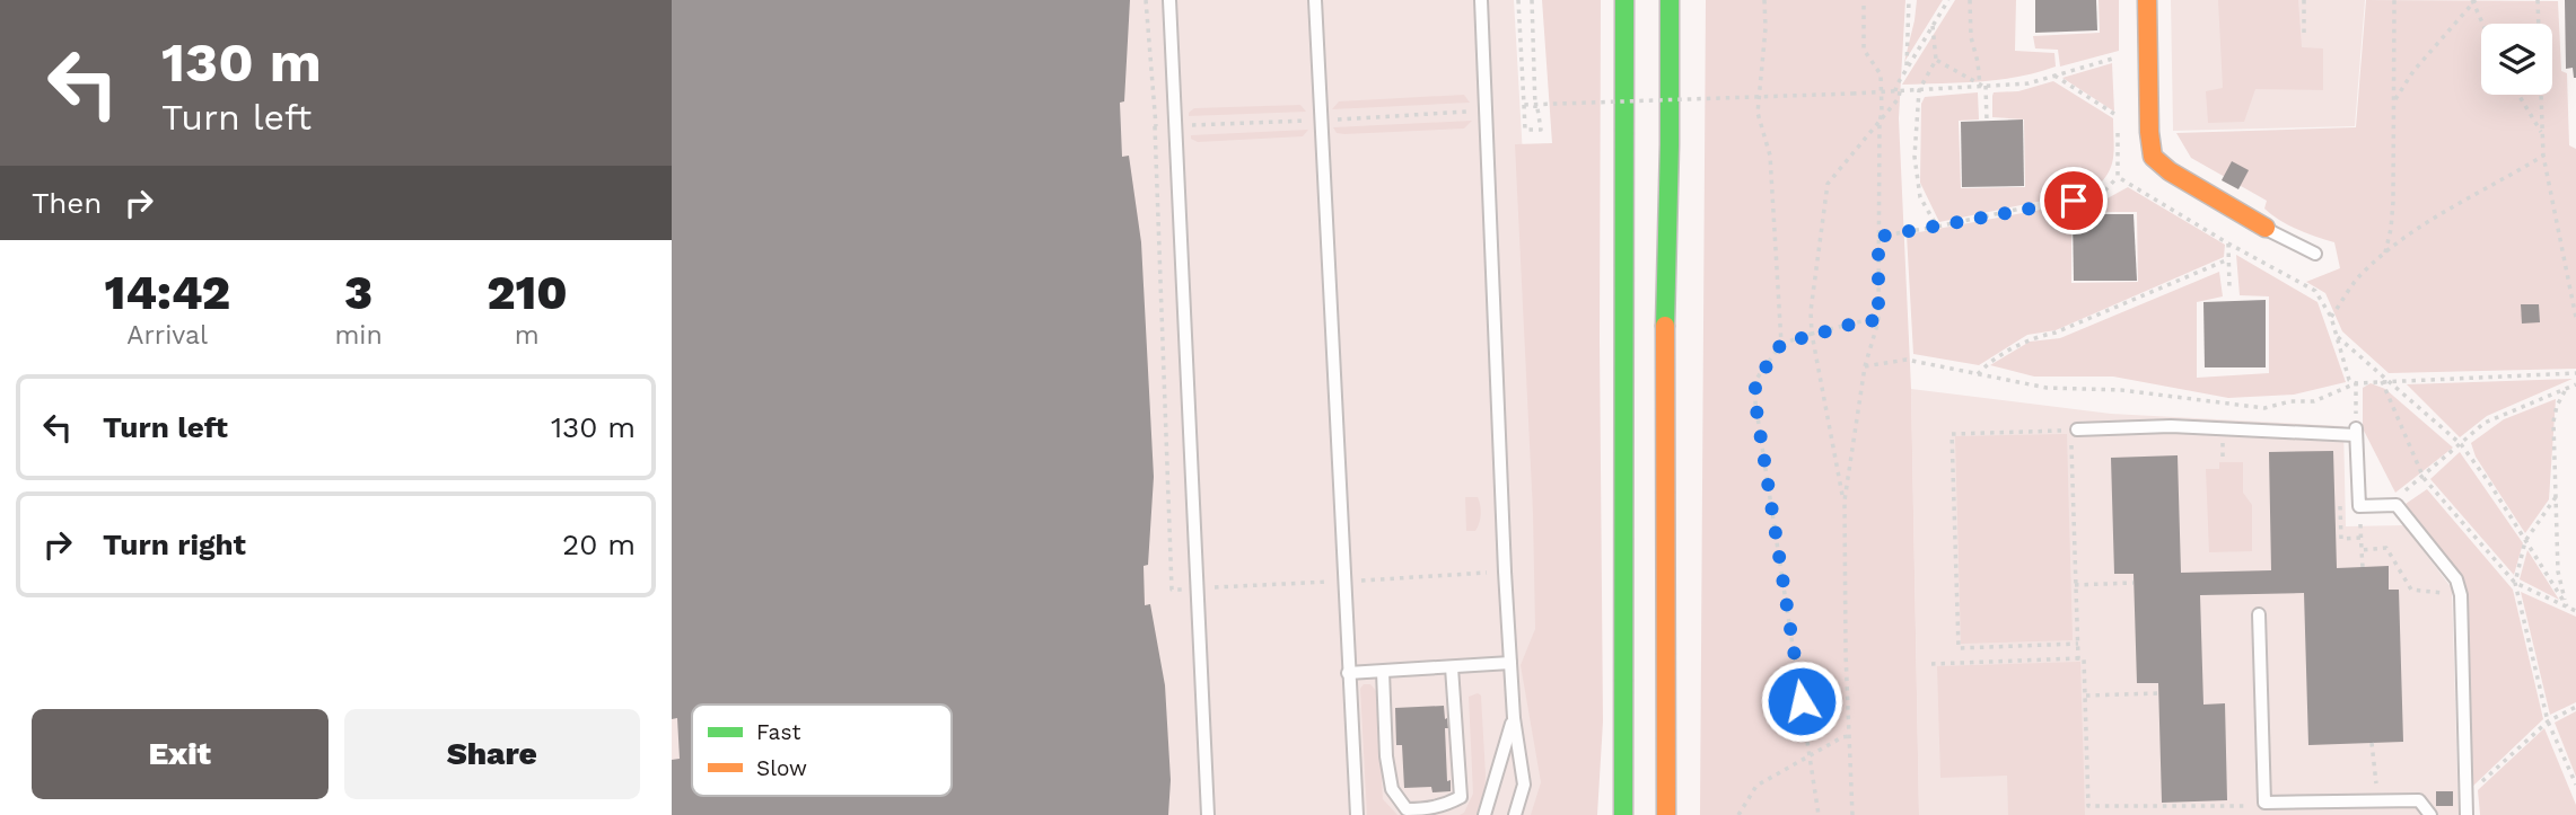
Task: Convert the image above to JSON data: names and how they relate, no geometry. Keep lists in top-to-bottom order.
{
  "legend": ["Fast", "Slow"],
  "page": {
    "turn": ["130 m", "Turn left"],
    "then": "Then",
    "eta": [
      "14:42",
      "Arrival",
      "3",
      "min",
      "210",
      "m"
    ],
    "list": [
      {
        "name": "Turn left",
        "value": "130 m"
      },
      {
        "name": "Turn right",
        "value": "20 m"
      }
    ],
    "buttons": ["Exit", "Share"]
  }
}
